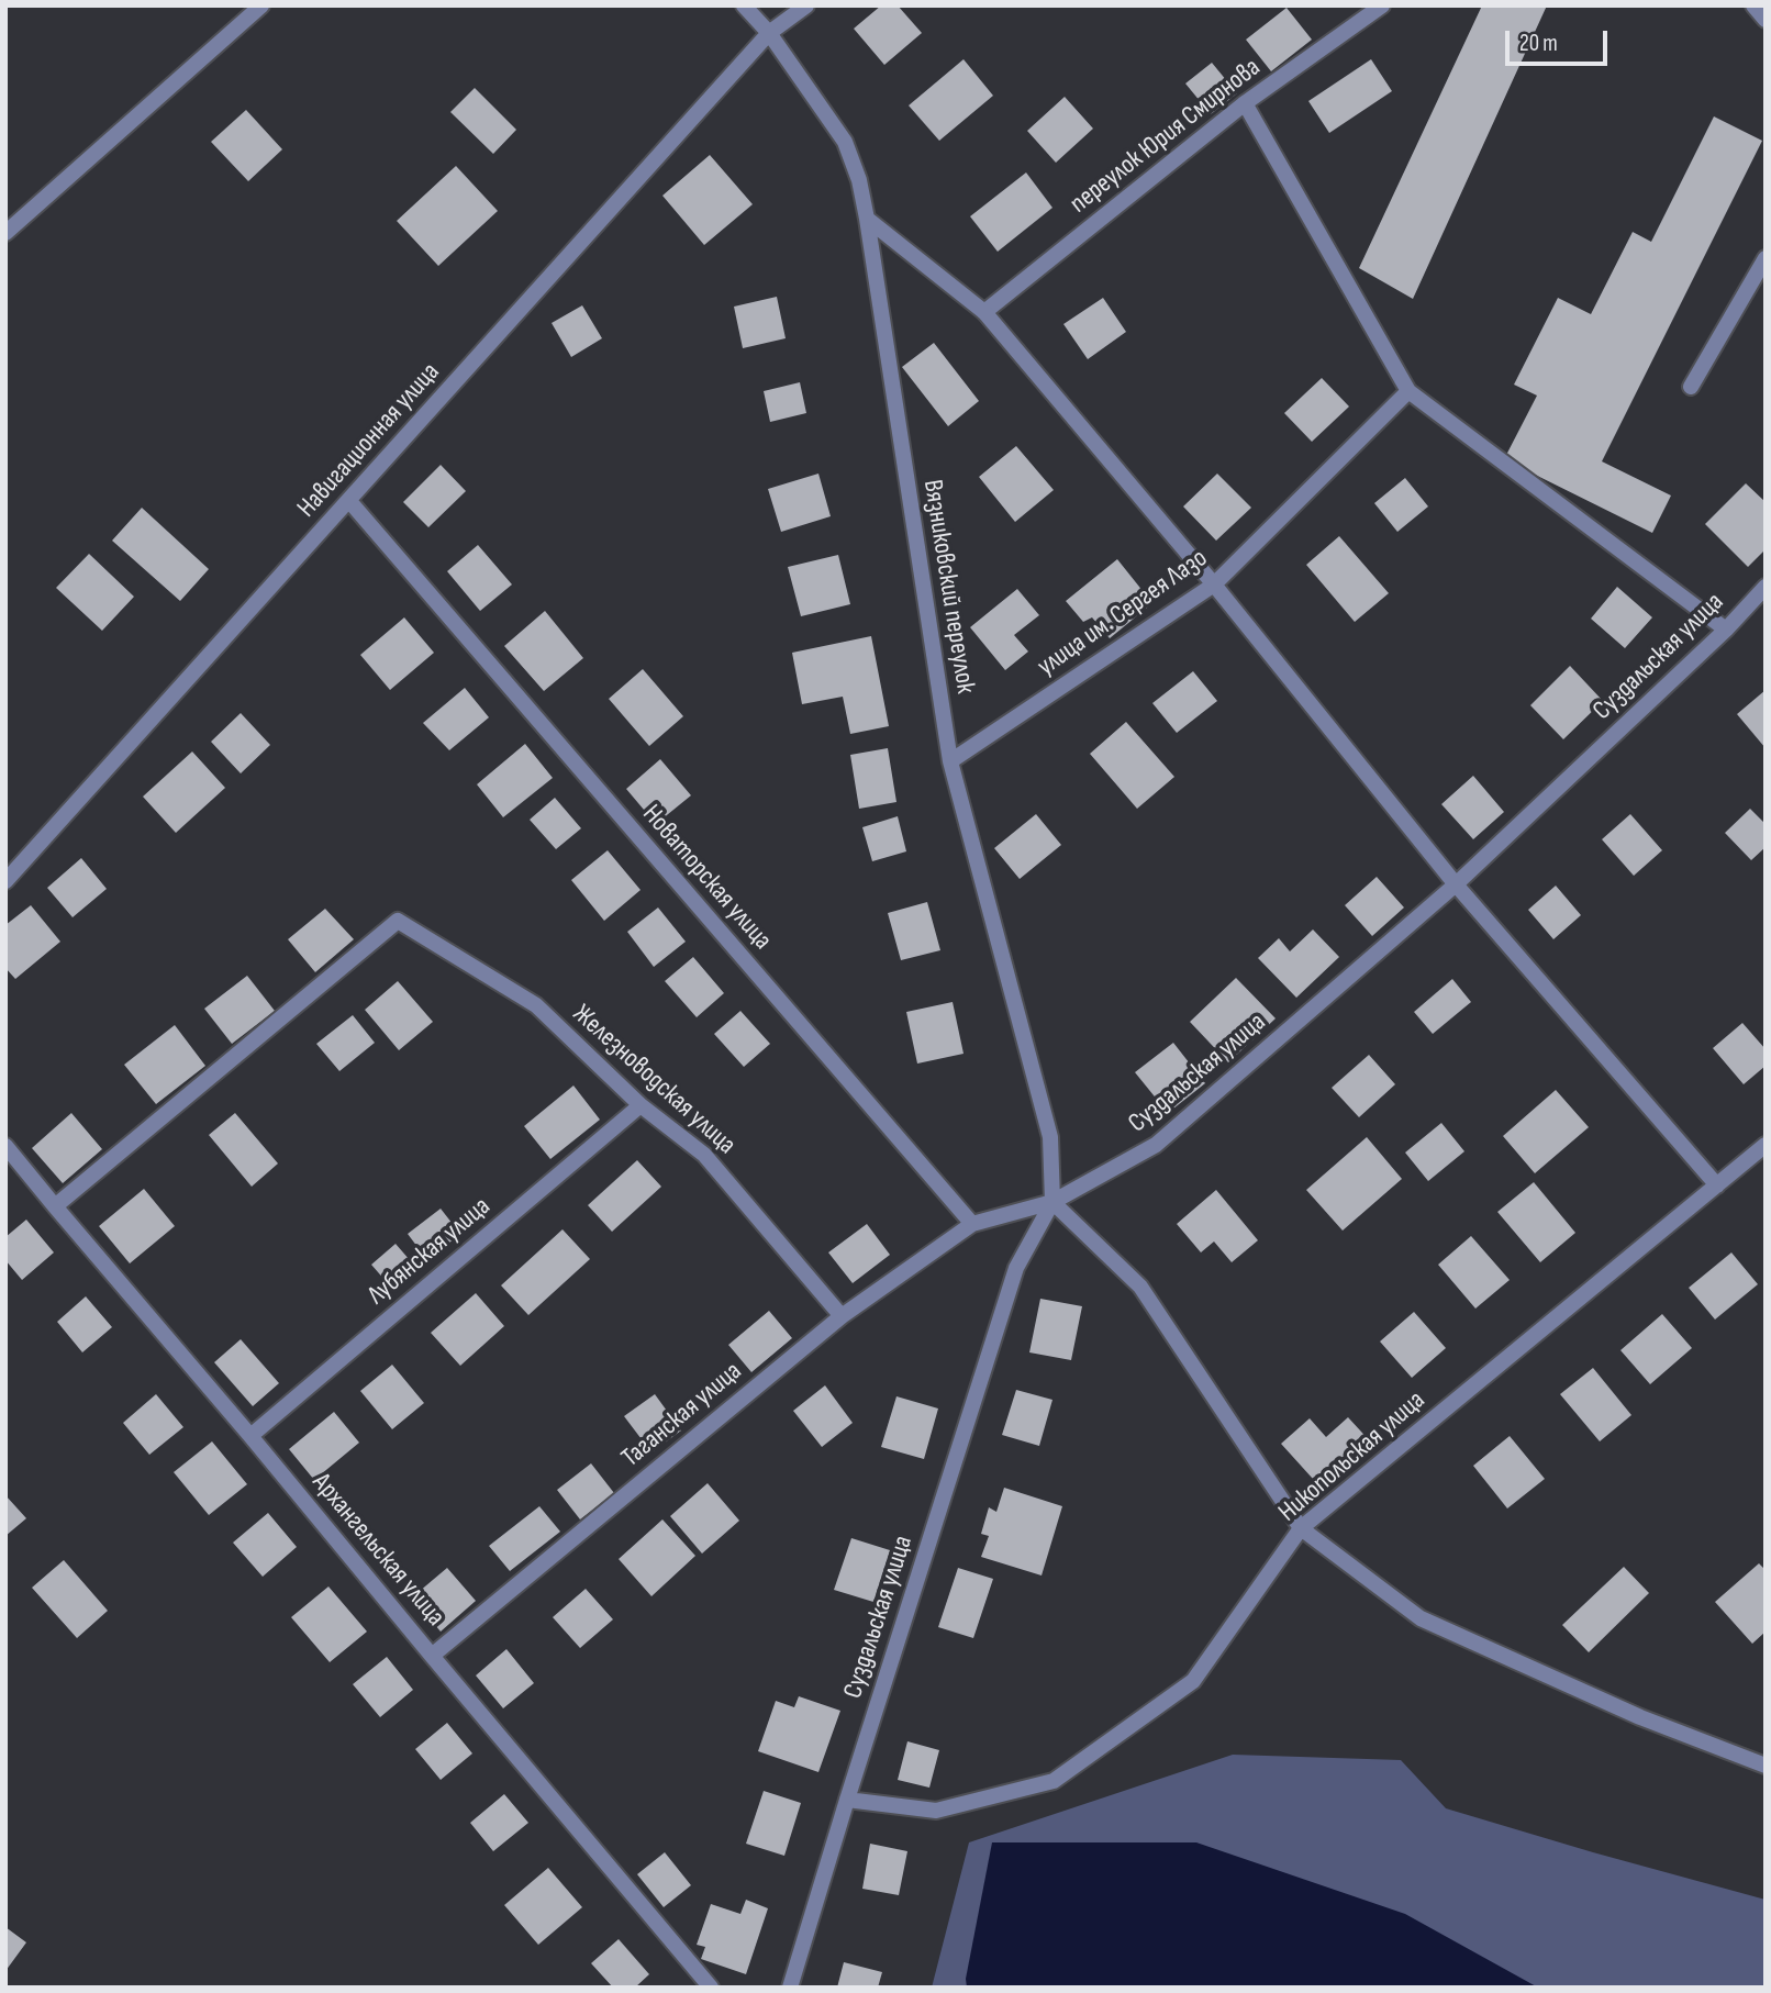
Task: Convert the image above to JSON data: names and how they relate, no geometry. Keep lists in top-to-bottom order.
{
  "streets": {
    "street": [
      "переулок Юрия Смирнова",
      "Навигационная улица",
      "Вязниковский переулок",
      "улица им. Сергея Лазо",
      "Суздальская улица",
      "Новаторская улица",
      "Железноводская улица",
      "Лубянская улица",
      "Таганская улица",
      "Никопольская улица",
      "Архангельская улица"
    ]
  },
  "crossings": [
    ["Навигационная улица", "Вязниковский переулок"],
    ["Навигационная улица", "Новаторская улица"],
    ["Вязниковский переулок", "улица им. Сергея Лазо"],
    ["Вязниковский переулок", "Суздальская улица"],
    ["Суздальская улица", "Никопольская улица"],
    ["Новаторская улица", "Таганская улица"],
    ["Железноводская улица", "Лубянская улица"],
    ["Железноводская улица", "Таганская улица"],
    ["Железноводская улица", "Архангельская улица"],
    ["Лубянская улица", "Архангельская улица"],
    ["Таганская улица", "Архангельская улица"]
  ],
  "scale_bar": "20 m"
}
